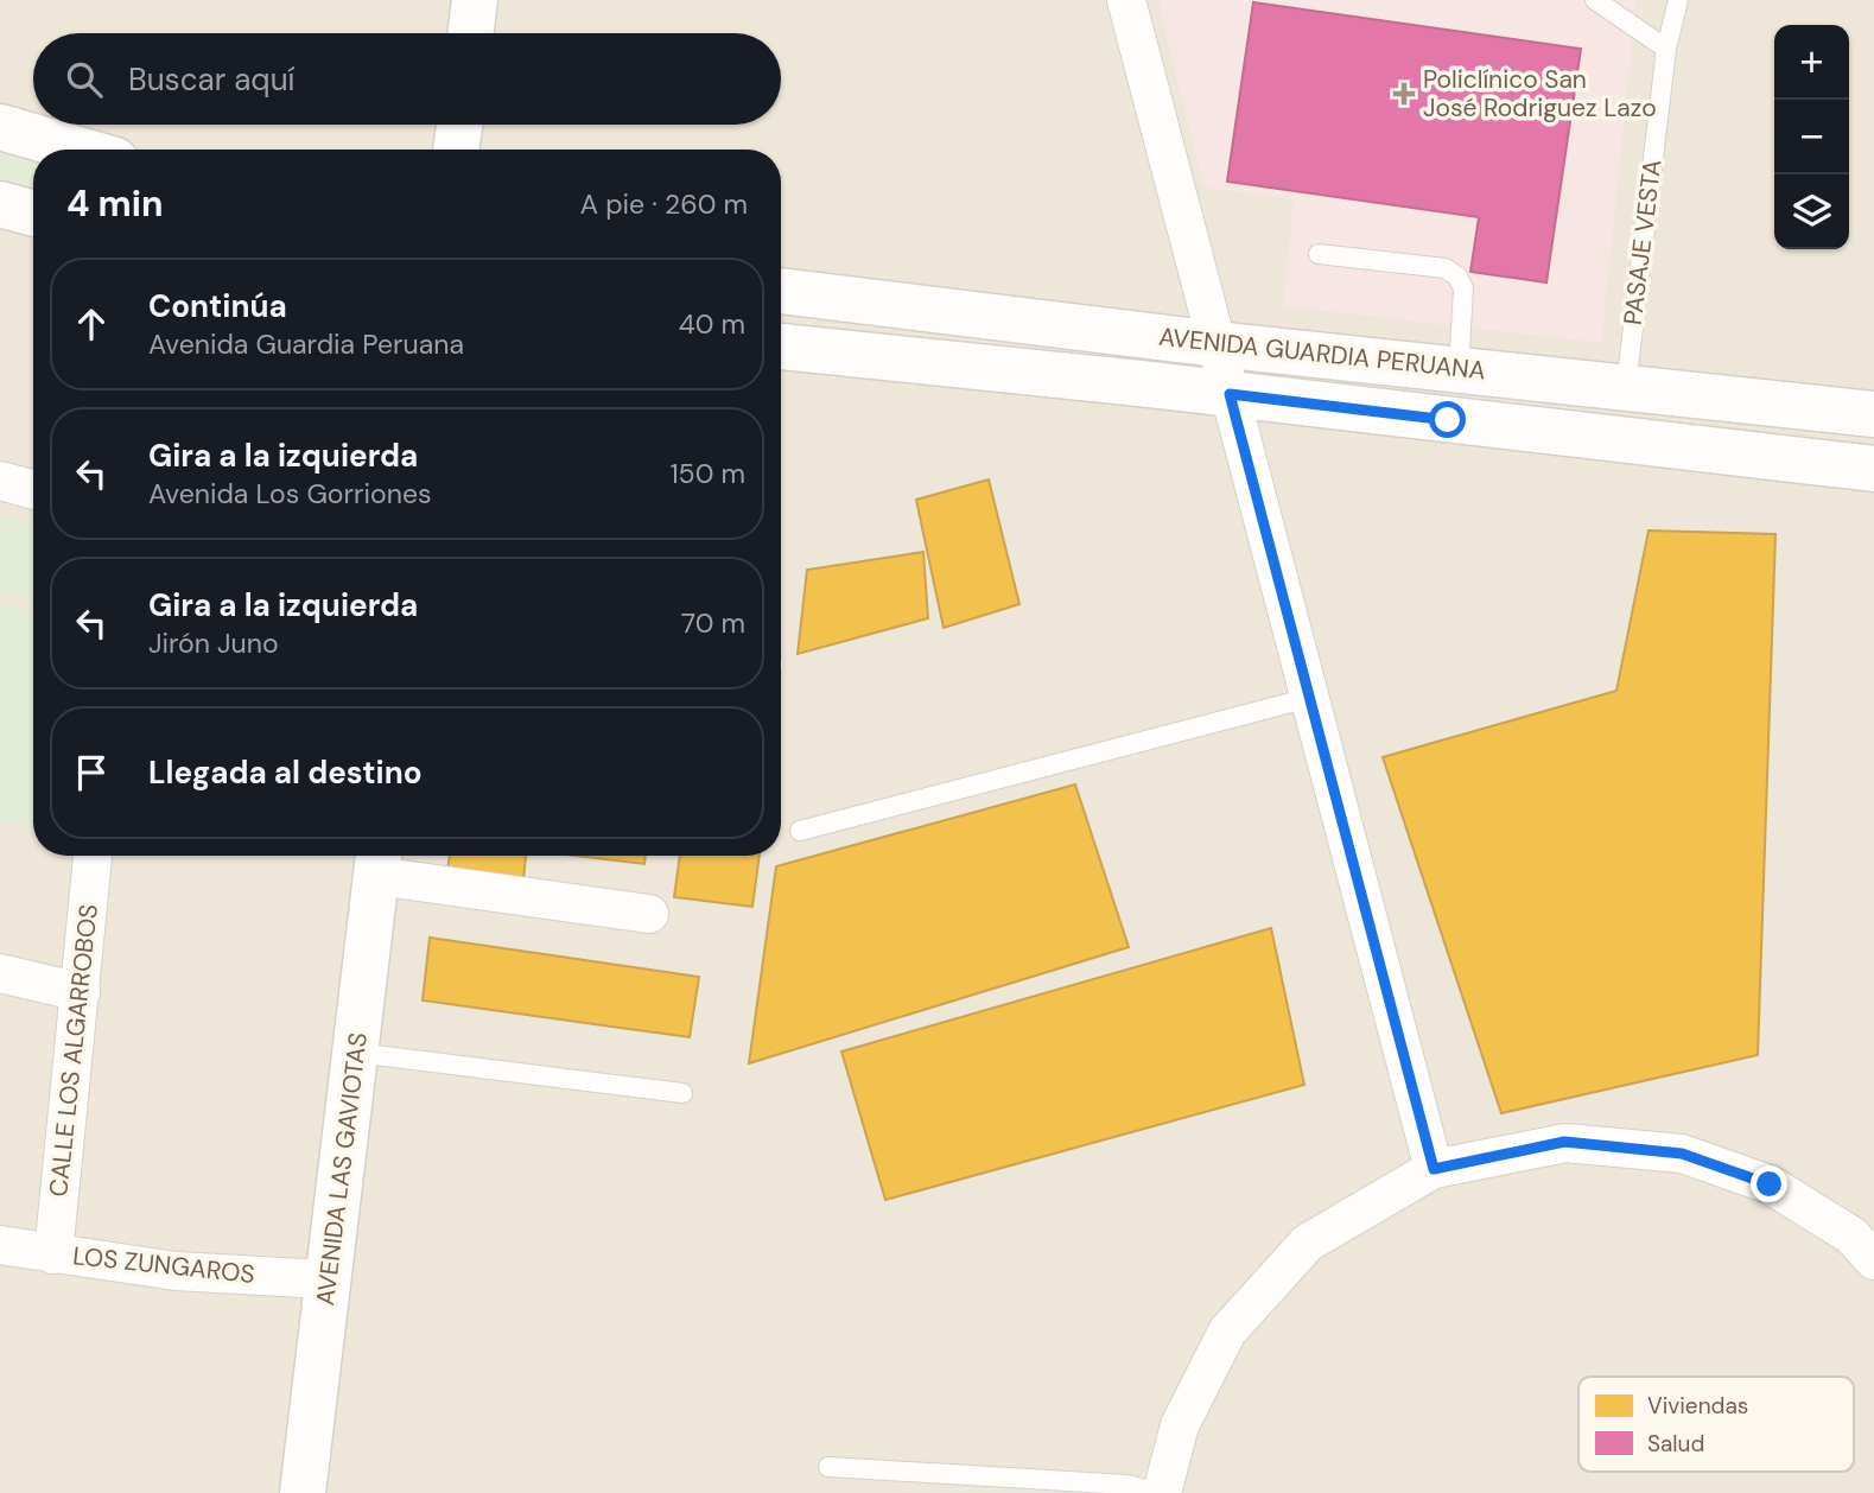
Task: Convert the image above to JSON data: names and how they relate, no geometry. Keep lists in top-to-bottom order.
{
  "streets": {
    "street": [
      "AVENIDA GUARDIA PERUANA",
      "CALLE LOS ALGARROBOS",
      "AVENIDA LAS GAVIOTAS",
      "LOS ZUNGAROS"
    ],
    "lane": ["PASAJE VESTA"]
  },
  "crossings": [
    ["PASAJE VESTA", "AVENIDA GUARDIA PERUANA"],
    ["CALLE LOS ALGARROBOS", "LOS ZUNGAROS"],
    ["AVENIDA LAS GAVIOTAS", "LOS ZUNGAROS"]
  ],
  "places": {
    "health": ["Policlínico San José Rodriguez Lazo"]
  },
  "legend": ["Viviendas", "Salud"],
  "page": {
    "map_buttons": ["+", "−"],
    "search": "Buscar aquí",
    "heading": ["4 min", "A pie · 260 m"],
    "list": [
      ["Continúa", "Avenida Guardia Peruana", "40 m"],
      ["Gira a la izquierda", "Avenida Los Gorriones", "150 m"],
      ["Gira a la izquierda", "Jirón Juno", "70 m"],
      "Llegada al destino"
    ]
  }
}
